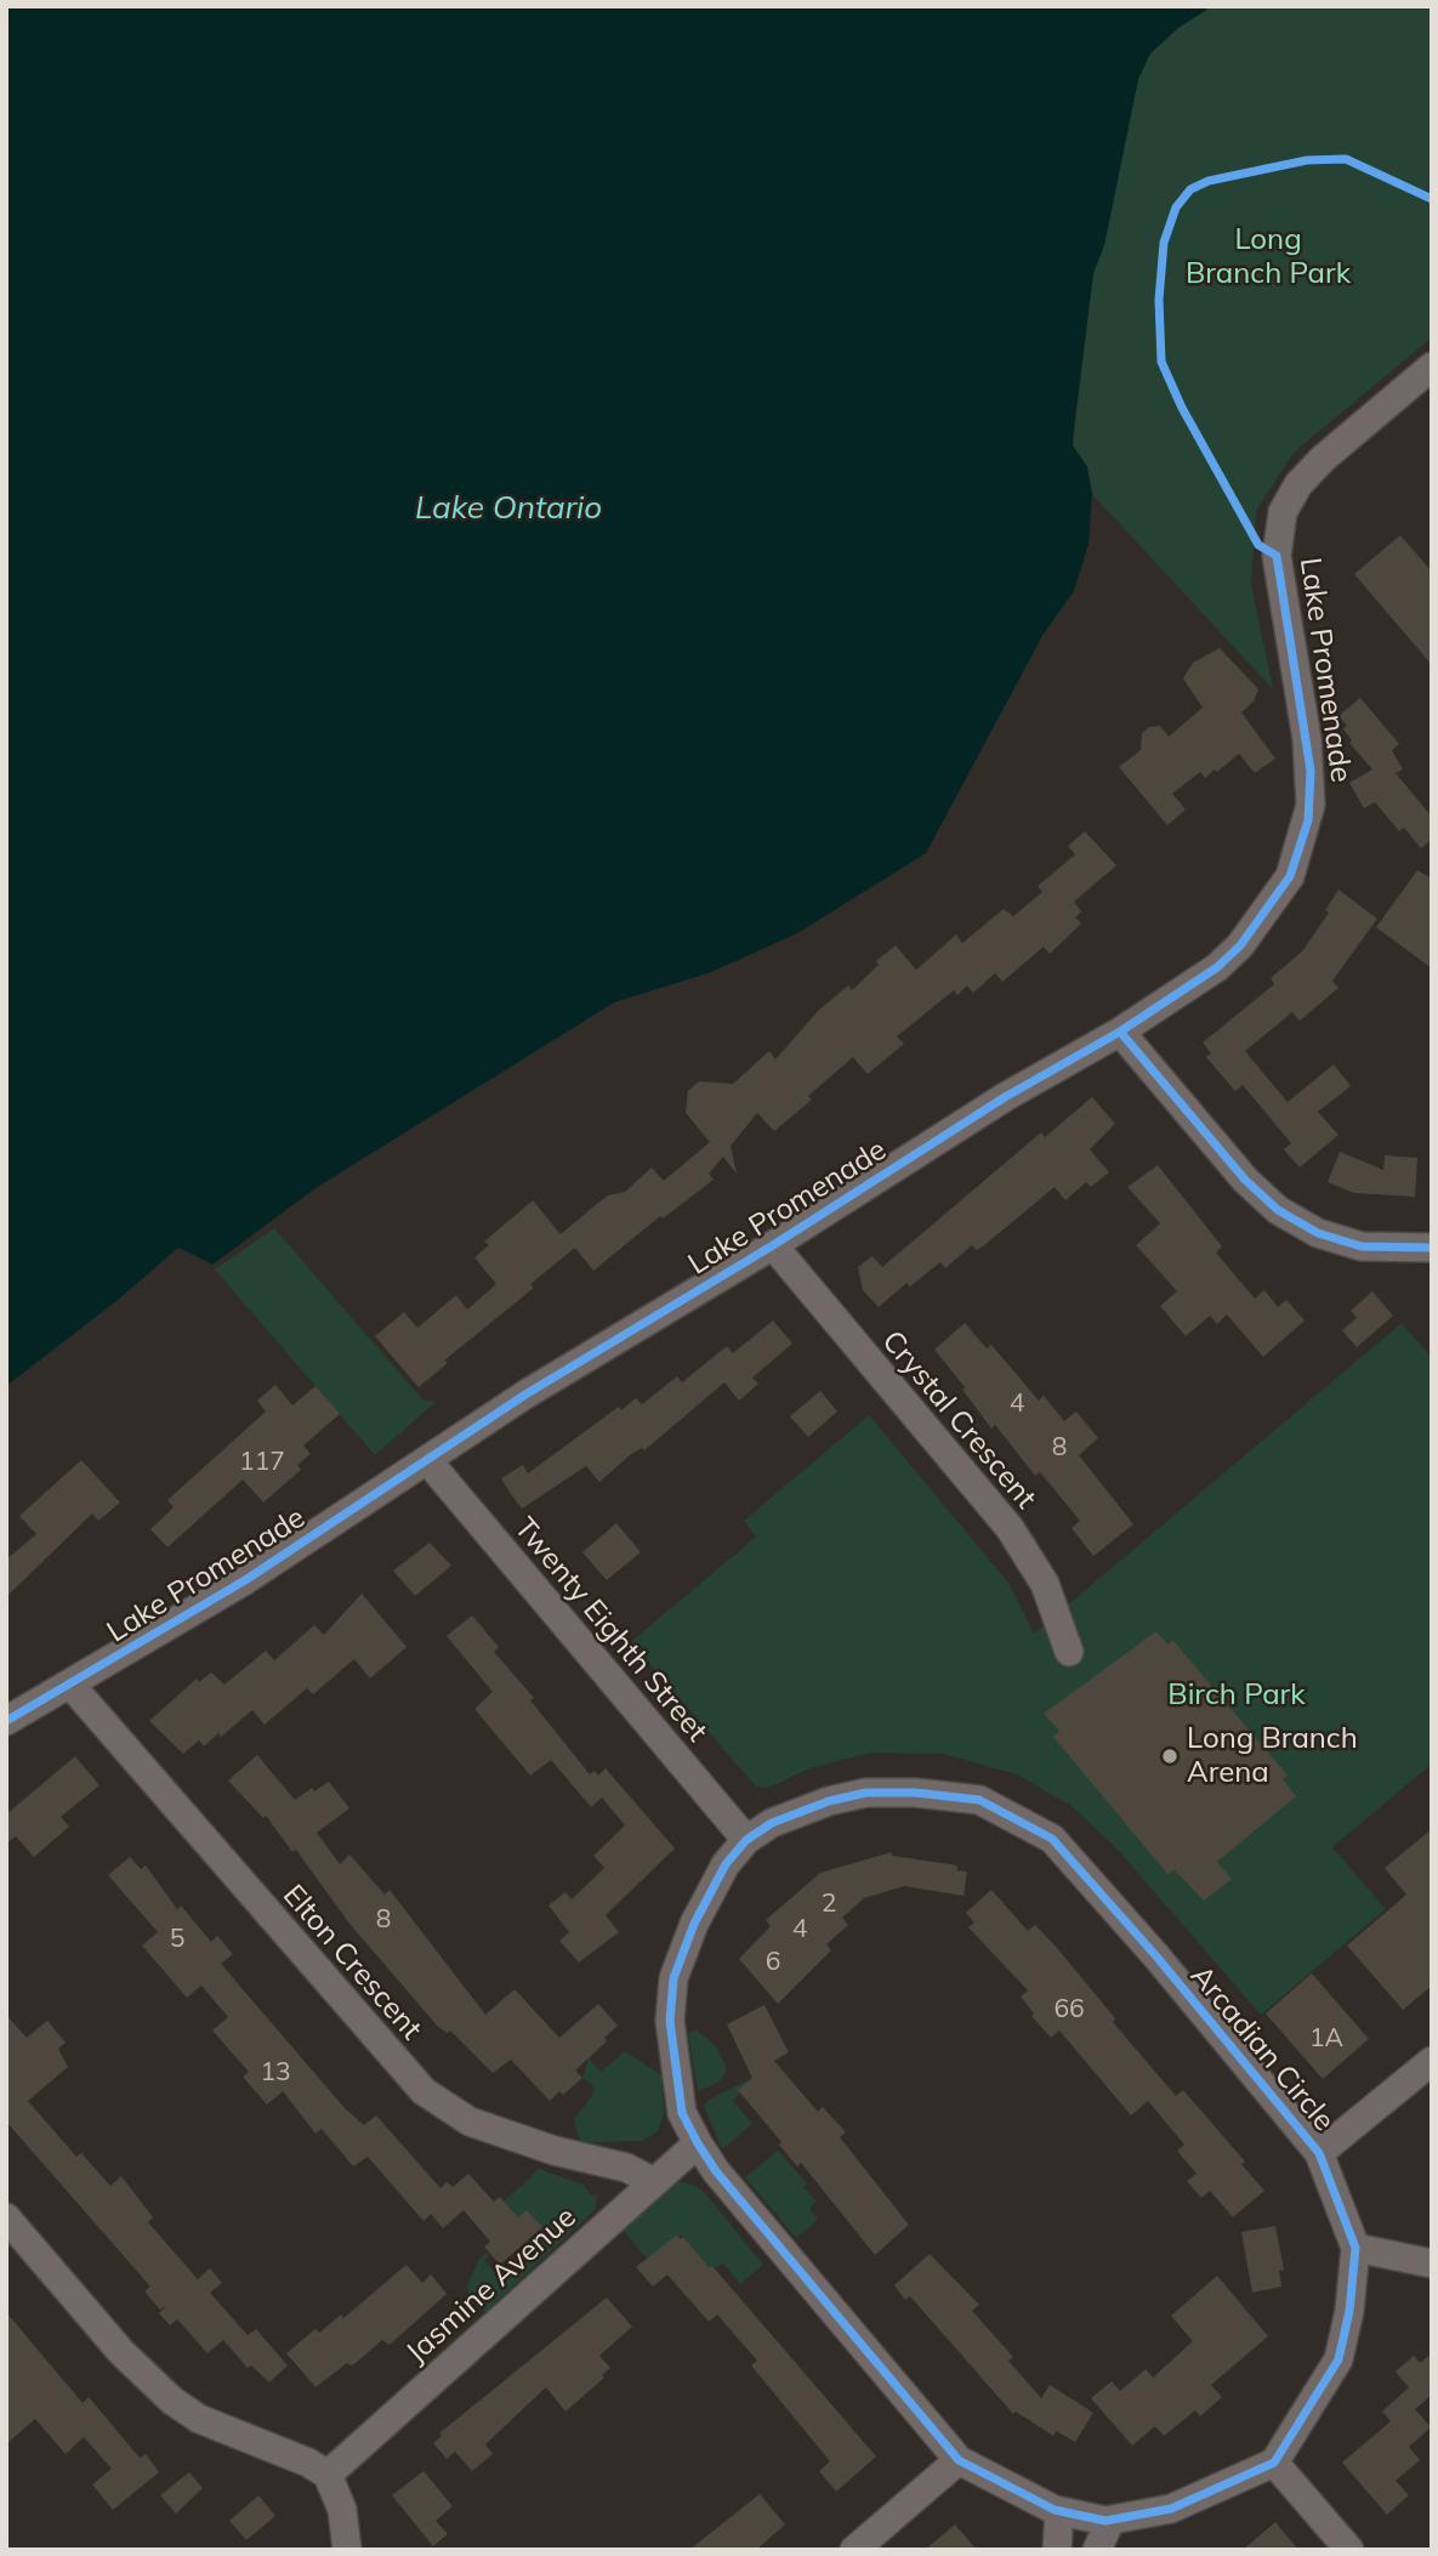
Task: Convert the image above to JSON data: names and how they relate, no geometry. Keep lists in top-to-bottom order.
{
  "streets": {
    "street": [
      "Lake Promenade",
      "Crystal Crescent",
      "Twenty Eighth Street",
      "Elton Crescent",
      "Arcadian Circle",
      "Jasmine Avenue"
    ]
  },
  "crossings": [
    ["Lake Promenade", "Crystal Crescent"],
    ["Lake Promenade", "Twenty Eighth Street"],
    ["Lake Promenade", "Elton Crescent"],
    ["Twenty Eighth Street", "Arcadian Circle"],
    ["Elton Crescent", "Jasmine Avenue"],
    ["Arcadian Circle", "Jasmine Avenue"]
  ],
  "water": ["Lake Ontario"],
  "parks": ["Long Branch Park", "Birch Park"],
  "places": ["Long Branch Arena"],
  "house_numbers": [
    "4",
    "8",
    "117",
    "2",
    "8",
    "4",
    "5",
    "6",
    "66",
    "1A",
    "13"
  ]
}
